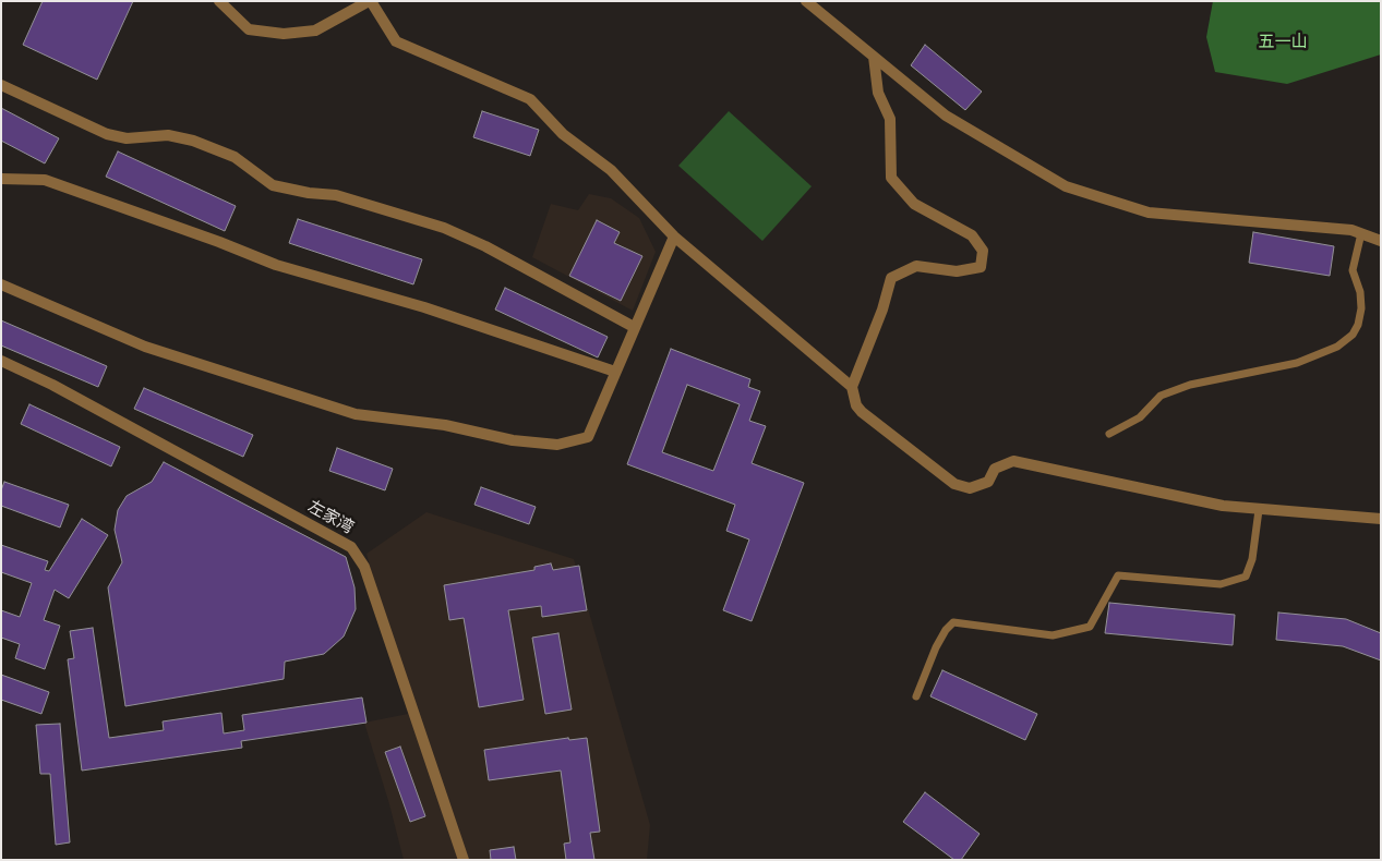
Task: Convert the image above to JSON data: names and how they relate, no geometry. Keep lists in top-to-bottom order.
{
  "streets": {
    "street": ["左家湾"]
  },
  "parks": ["五一山"]
}
